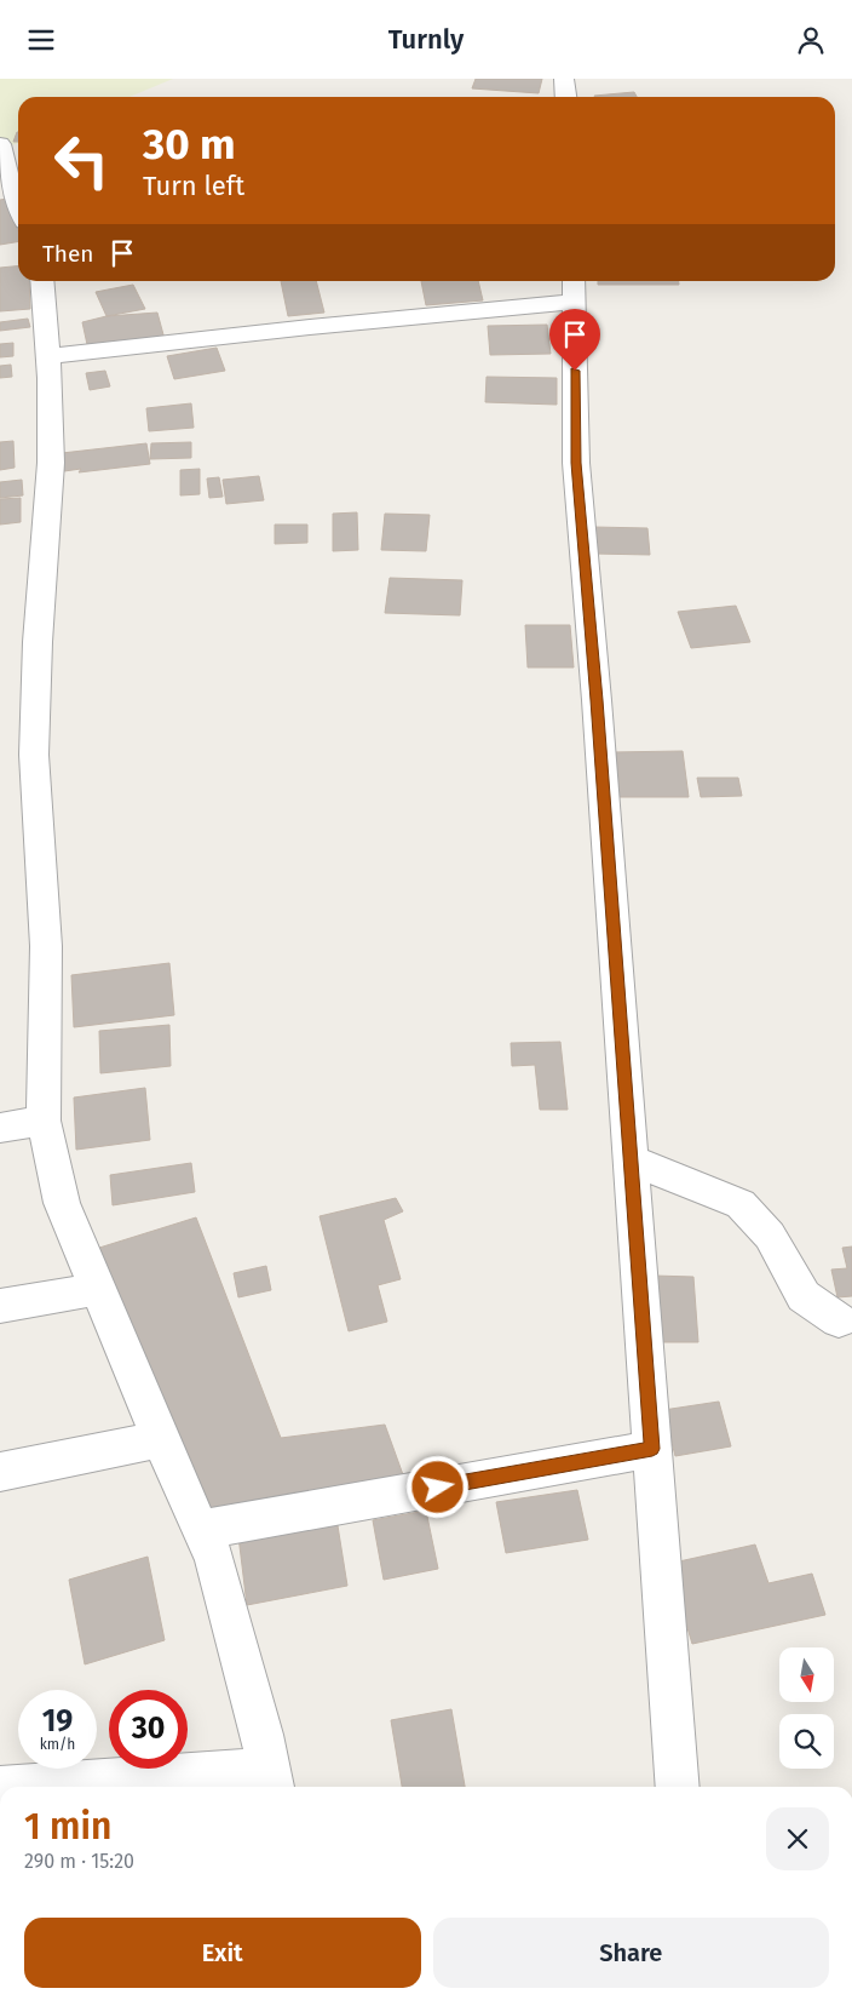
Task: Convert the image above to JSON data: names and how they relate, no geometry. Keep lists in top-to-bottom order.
{
  "north": "bottom",
  "page": {
    "header": "Turnly",
    "turn": ["30 m", "Turn left"],
    "then": "Then",
    "speed": "19 km/h",
    "limit": "30",
    "heading": ["1 min", "290 m · 15:20"],
    "buttons": ["Exit", "Share"]
  }
}
